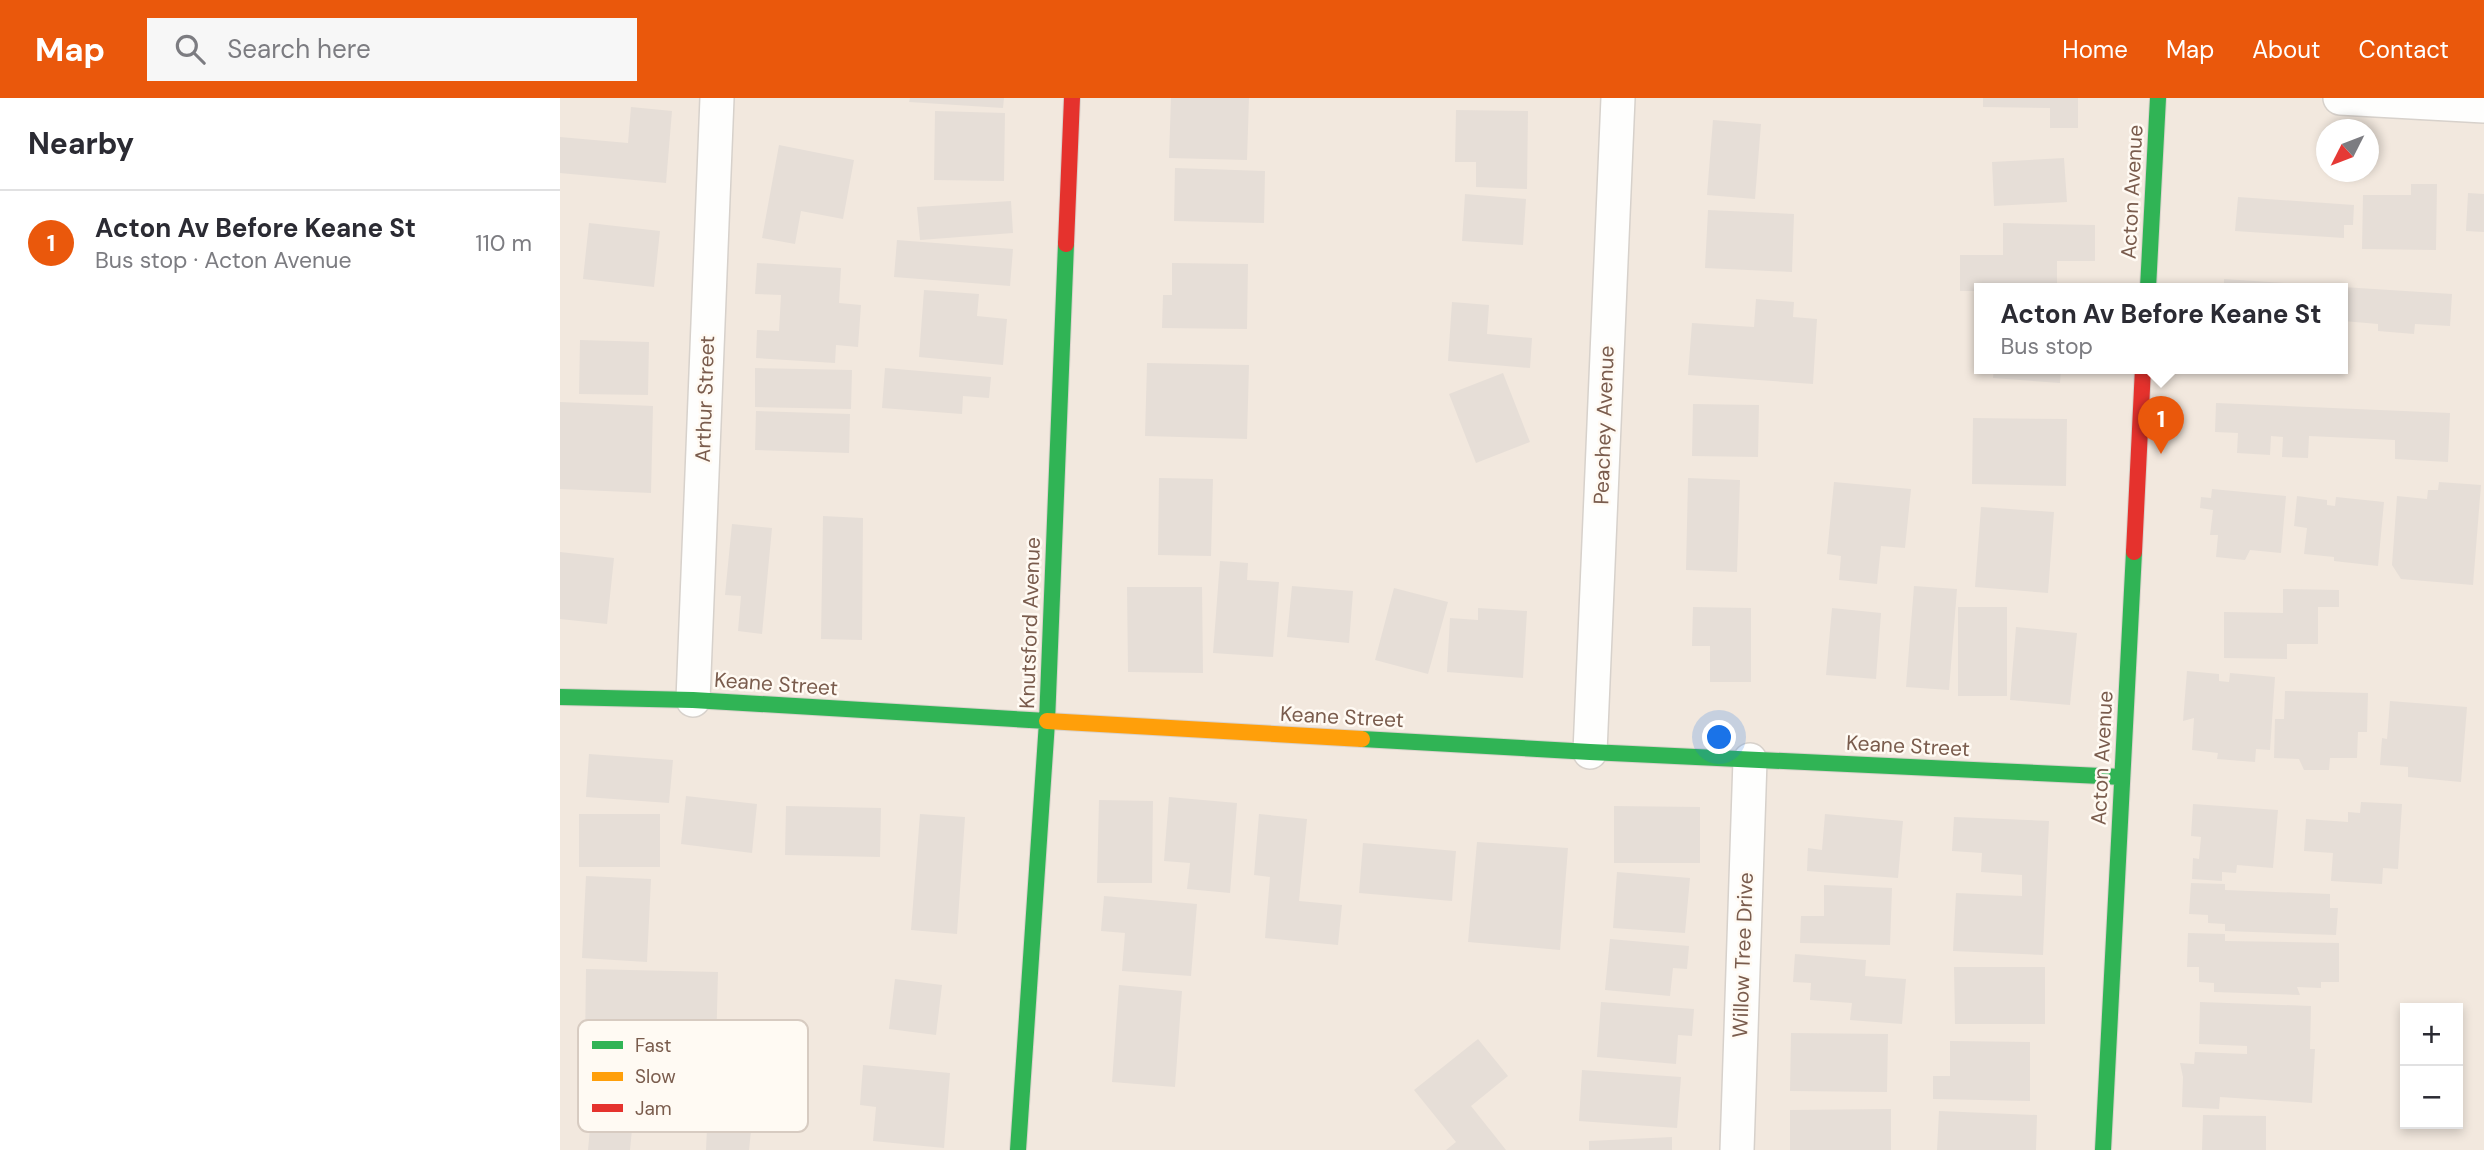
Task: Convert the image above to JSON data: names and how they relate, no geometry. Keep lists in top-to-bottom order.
{
  "streets": {
    "street": [
      "Acton Avenue",
      "Arthur Street",
      "Peachey Avenue",
      "Knutsford Avenue",
      "Keane Street",
      "Willow Tree Drive"
    ]
  },
  "crossings": [
    ["Acton Avenue", "Keane Street"],
    ["Arthur Street", "Keane Street"],
    ["Peachey Avenue", "Keane Street"],
    ["Knutsford Avenue", "Keane Street"],
    ["Keane Street", "Willow Tree Drive"]
  ],
  "legend": ["Fast", "Slow", "Jam"],
  "north": "bottom left",
  "page": {
    "header": "Map",
    "search": "Search here",
    "nav": [
      "Home",
      "Map",
      "About",
      "Contact"
    ],
    "heading": "Nearby",
    "list": [
      {
        "mark": "1",
        "name": "Acton Av Before Keane St",
        "note": "Bus stop · Acton Avenue",
        "value": "110 m"
      }
    ],
    "popup": ["Acton Av Before Keane St", "Bus stop"],
    "pins": "1",
    "map_buttons": ["+", "−"]
  }
}
